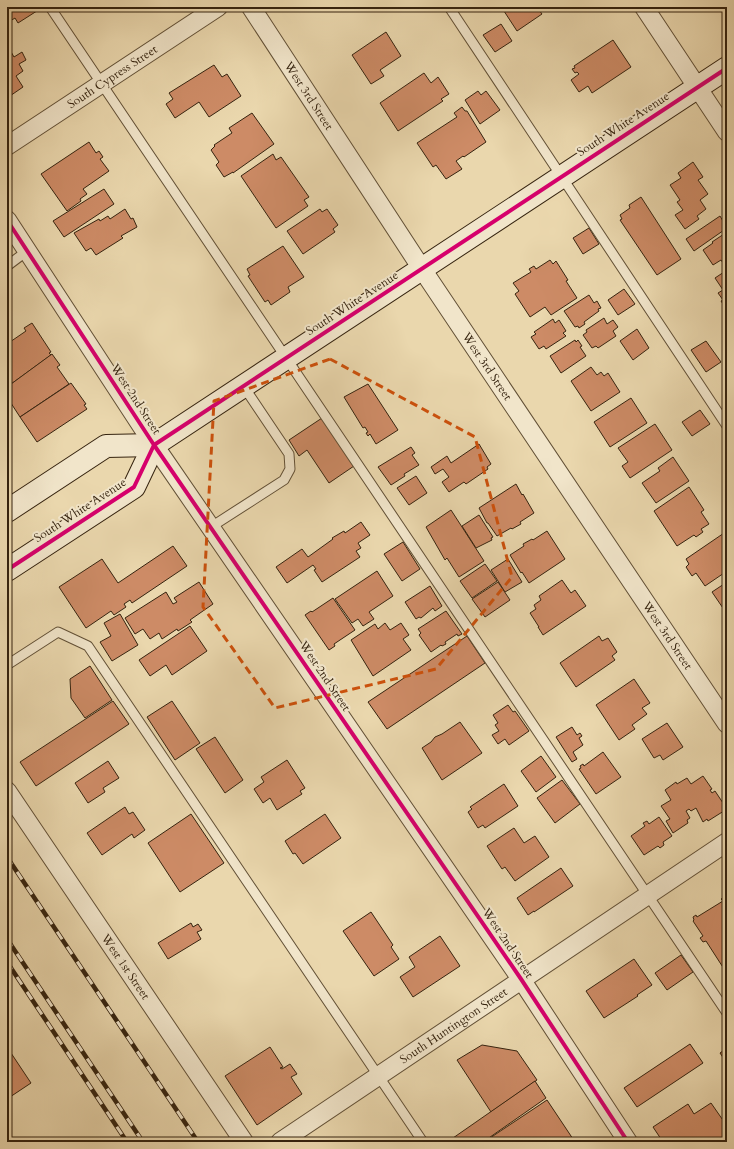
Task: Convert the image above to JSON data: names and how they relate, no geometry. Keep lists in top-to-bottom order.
{
  "streets": {
    "street": [
      "South Cypress Street",
      "West 3rd Street",
      "South White Avenue",
      "West 2nd Street",
      "West 1st Street",
      "South Huntington Street"
    ]
  },
  "crossings": [
    ["West 3rd Street", "South White Avenue"],
    ["South White Avenue", "West 2nd Street"],
    ["West 2nd Street", "South Huntington Street"]
  ]
}
